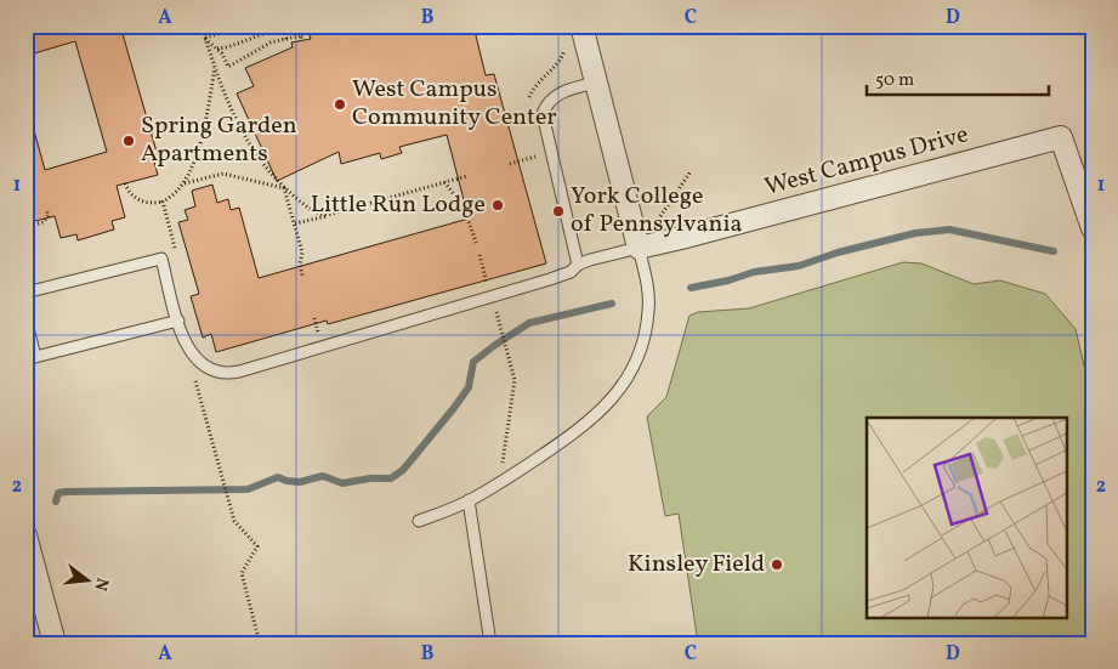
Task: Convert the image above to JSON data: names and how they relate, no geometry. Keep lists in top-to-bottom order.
{
  "streets": {
    "street": ["West Campus Drive"]
  },
  "places": [
    "West Campus Community Center",
    "Spring Garden Apartments",
    "Little Run Lodge",
    "York College of Pennsylvania",
    "Kinsley Field"
  ],
  "scale_bar": "50 m",
  "north": "right",
  "grid": {
    "columns": [
      "A",
      "B",
      "C",
      "D"
    ],
    "rows": ["1", "2"]
  }
}
